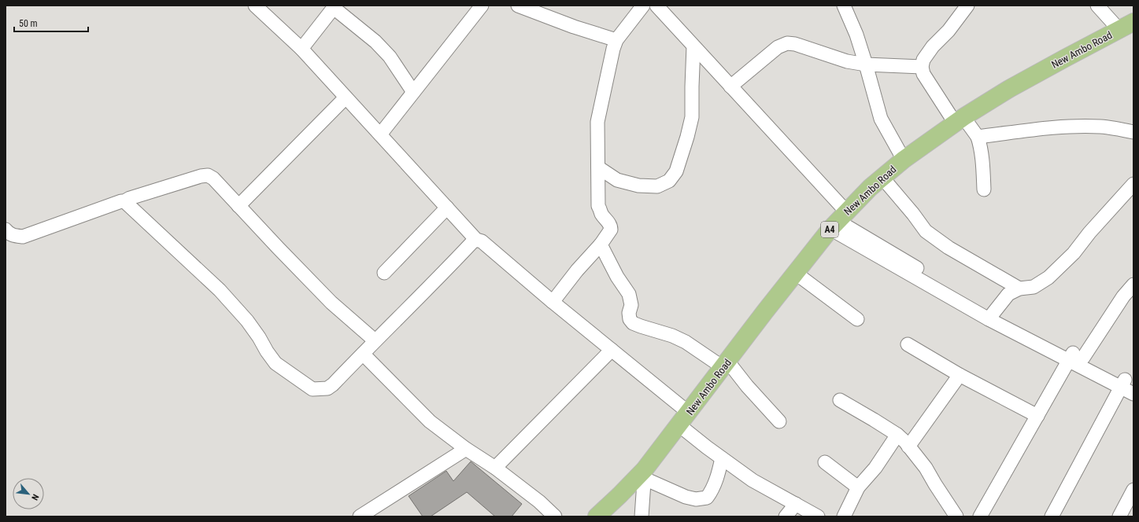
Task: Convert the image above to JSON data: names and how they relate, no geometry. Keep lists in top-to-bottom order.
{
  "streets": {
    "main road": ["New Ambo Road", "A4"]
  },
  "scale_bar": "50 m",
  "north": "bottom right"
}
